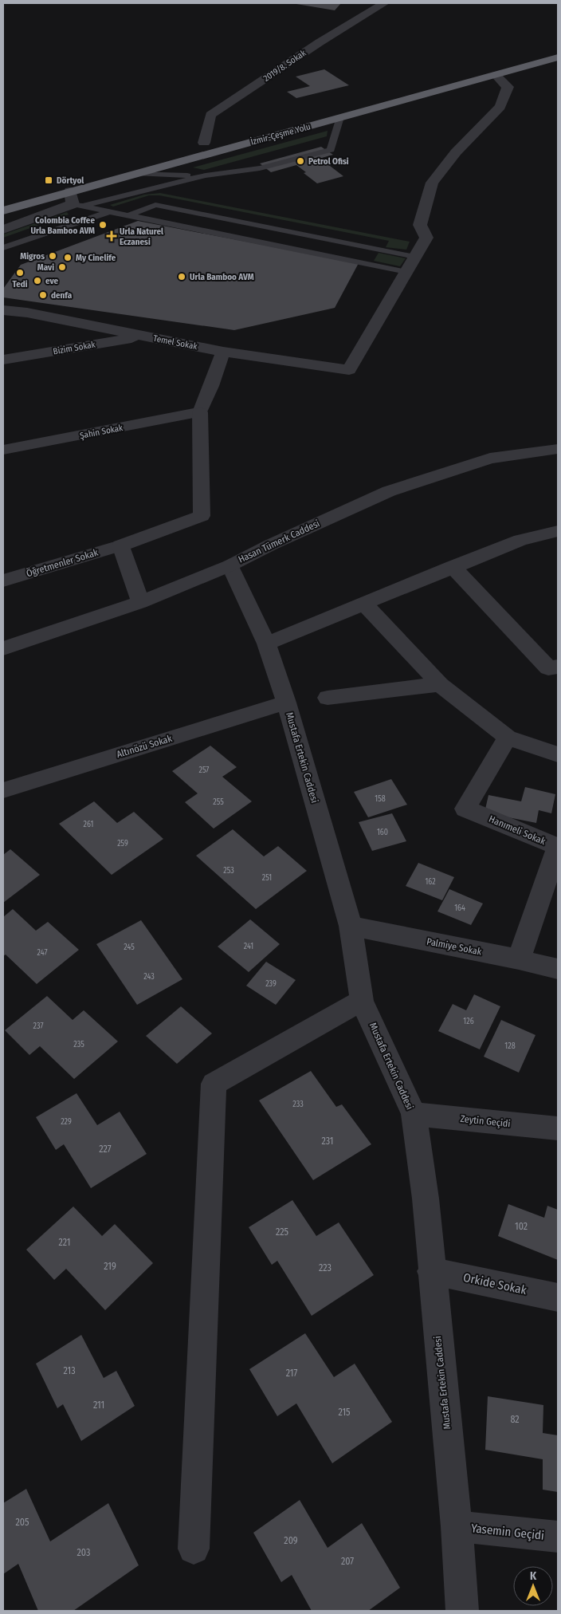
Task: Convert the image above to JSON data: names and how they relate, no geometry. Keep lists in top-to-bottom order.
{
  "streets": {
    "highway": ["İzmir-Çeşme Yolu"],
    "street": [
      "2019/8. Sokak",
      "Temel Sokak",
      "Bizim Sokak",
      "Şahin Sokak",
      "Hasan Tümerk Caddesi",
      "Öğretmenler Sokak",
      "Altınözü Sokak",
      "Mustafa Ertekin Caddesi",
      "Hanımeli Sokak",
      "Palmiye Sokak",
      "Zeytin Geçidi",
      "Orkide Sokak",
      "Yasemin Geçidi"
    ]
  },
  "crossings": [
    ["2019/8. Sokak", "İzmir-Çeşme Yolu"],
    ["Temel Sokak", "Bizim Sokak"],
    ["Hasan Tümerk Caddesi", "Mustafa Ertekin Caddesi"],
    ["Altınözü Sokak", "Mustafa Ertekin Caddesi"],
    ["Mustafa Ertekin Caddesi", "Palmiye Sokak"],
    ["Mustafa Ertekin Caddesi", "Zeytin Geçidi"],
    ["Mustafa Ertekin Caddesi", "Orkide Sokak"],
    ["Mustafa Ertekin Caddesi", "Yasemin Geçidi"],
    ["Hanımeli Sokak", "Palmiye Sokak"]
  ],
  "places": {
    "other": [
      "Petrol Ofisi",
      "Colombia Coffee Urla Bamboo AVM",
      "Migros",
      "My Cinelife",
      "Mavi",
      "Tedi",
      "Urla Bamboo AVM",
      "eve",
      "denfa"
    ],
    "transit": ["Dörtyol"],
    "health": ["Urla Naturel Eczanesi"]
  },
  "house_numbers": [
    "257",
    "158",
    "255",
    "261",
    "160",
    "259",
    "253",
    "251",
    "162",
    "164",
    "241",
    "245",
    "247",
    "243",
    "239",
    "126",
    "237",
    "235",
    "128",
    "233",
    "229",
    "231",
    "227",
    "102",
    "225",
    "221",
    "219",
    "223",
    "213",
    "217",
    "211",
    "215",
    "82",
    "205",
    "209",
    "203",
    "207"
  ],
  "north": "top"
}
